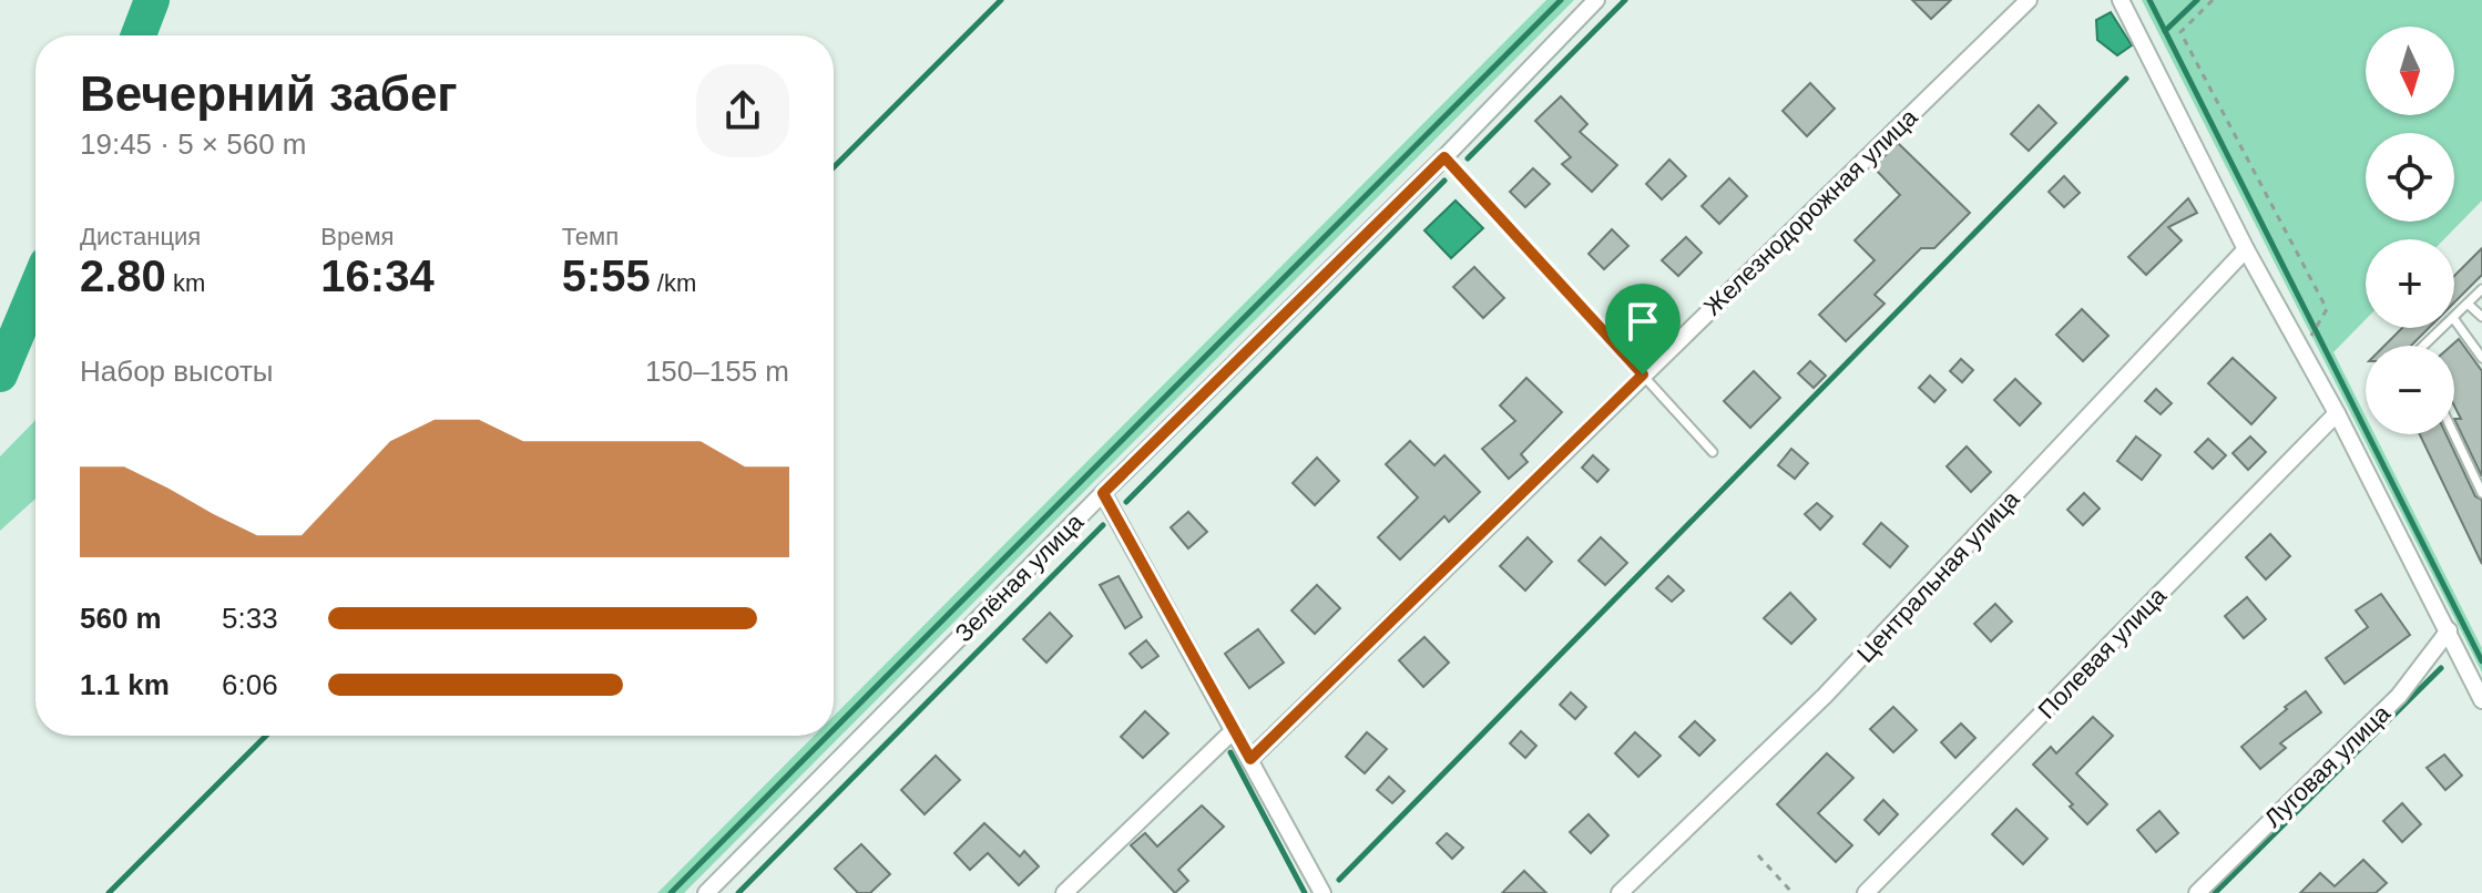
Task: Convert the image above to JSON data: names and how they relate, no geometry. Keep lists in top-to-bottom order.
{
  "streets": {
    "street": [
      "Железнодорожная улица",
      "Центральная улица",
      "Зелёная улица",
      "Полевая улица",
      "Луговая улица"
    ]
  },
  "north": "bottom",
  "page": {
    "map_buttons": ["+", "−"],
    "heading": ["Вечерний забег", "19:45 · 5 × 560 m"],
    "stats": [
      ["Дистанция", "2.80 km"],
      ["Время", "16:34"],
      ["Темп", "5:55 /km"]
    ],
    "chart": ["Набор высоты", "150–155 m"],
    "list": [
      {
        "name": "560 m",
        "note": "5:33"
      },
      {
        "name": "1.1 km",
        "note": "6:06"
      }
    ]
  }
}
